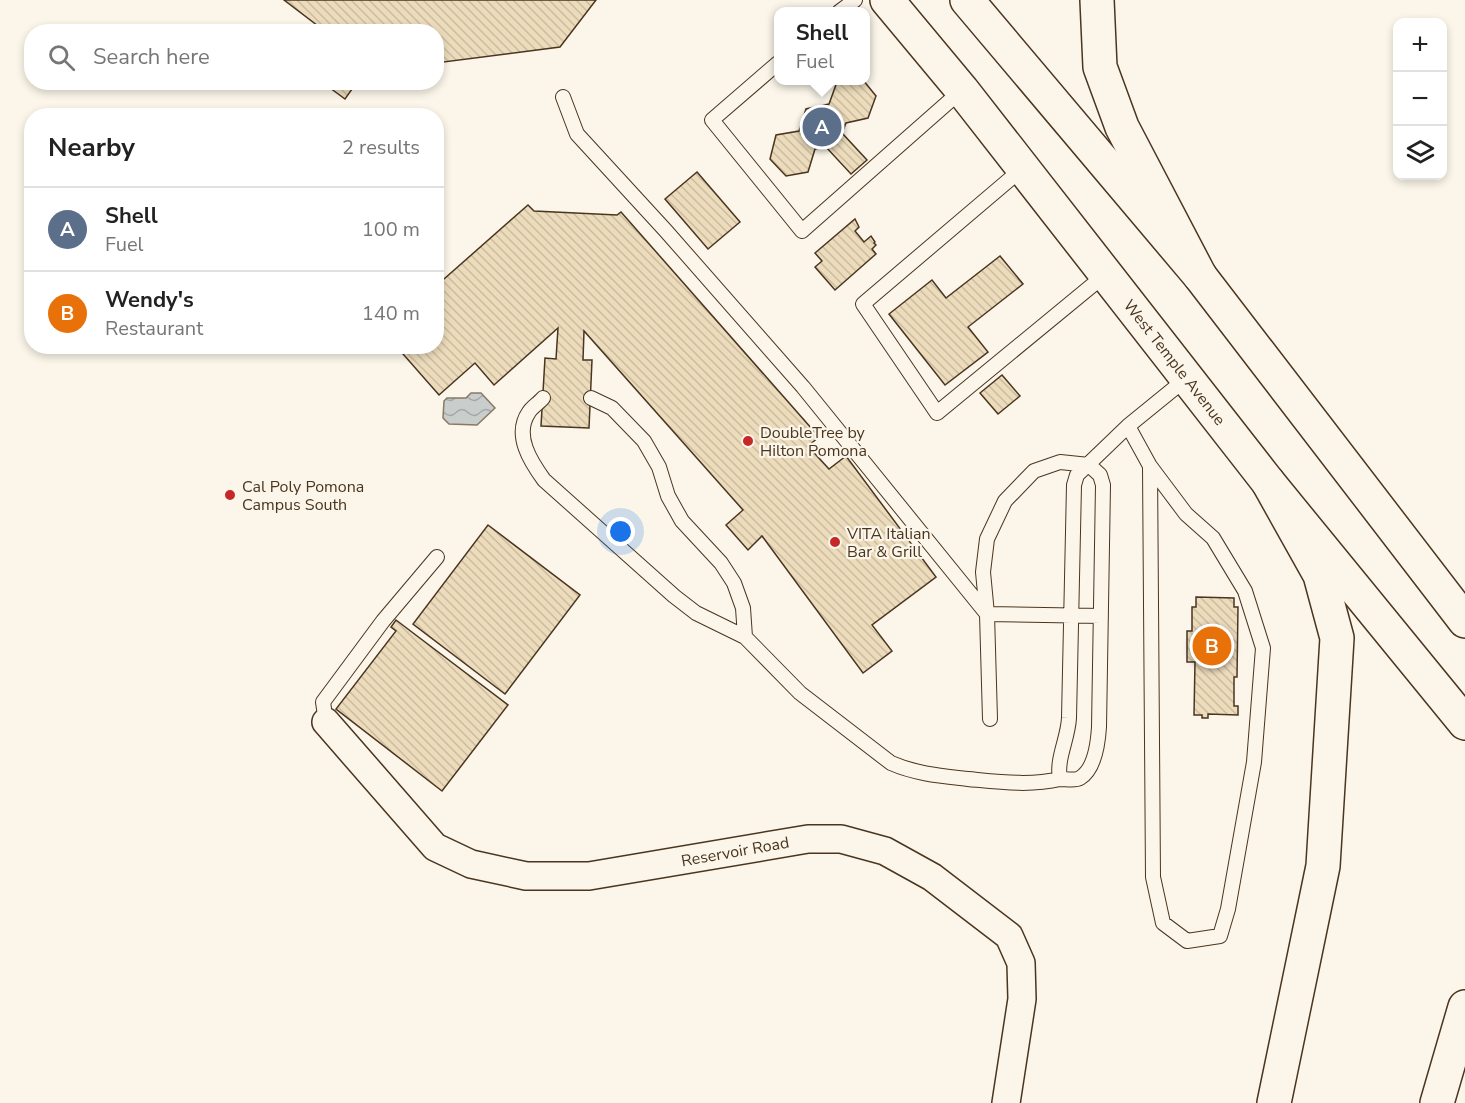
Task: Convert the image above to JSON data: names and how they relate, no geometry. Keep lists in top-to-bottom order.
{
  "streets": {
    "main road": ["West Temple Avenue"],
    "street": ["Reservoir Road"]
  },
  "places": ["DoubleTree by Hilton Pomona", "Cal Poly Pomona Campus South", "VITA Italian Bar & Grill"],
  "page": {
    "popup": ["Shell", "Fuel"],
    "map_buttons": ["+", "−"],
    "search": "Search here",
    "pins": ["A", "B"],
    "heading": ["Nearby", "2 results"],
    "list": [
      {
        "mark": "A",
        "name": "Shell",
        "note": "Fuel",
        "value": "100 m"
      },
      {
        "mark": "B",
        "name": "Wendy's",
        "note": "Restaurant",
        "value": "140 m"
      }
    ]
  }
}
